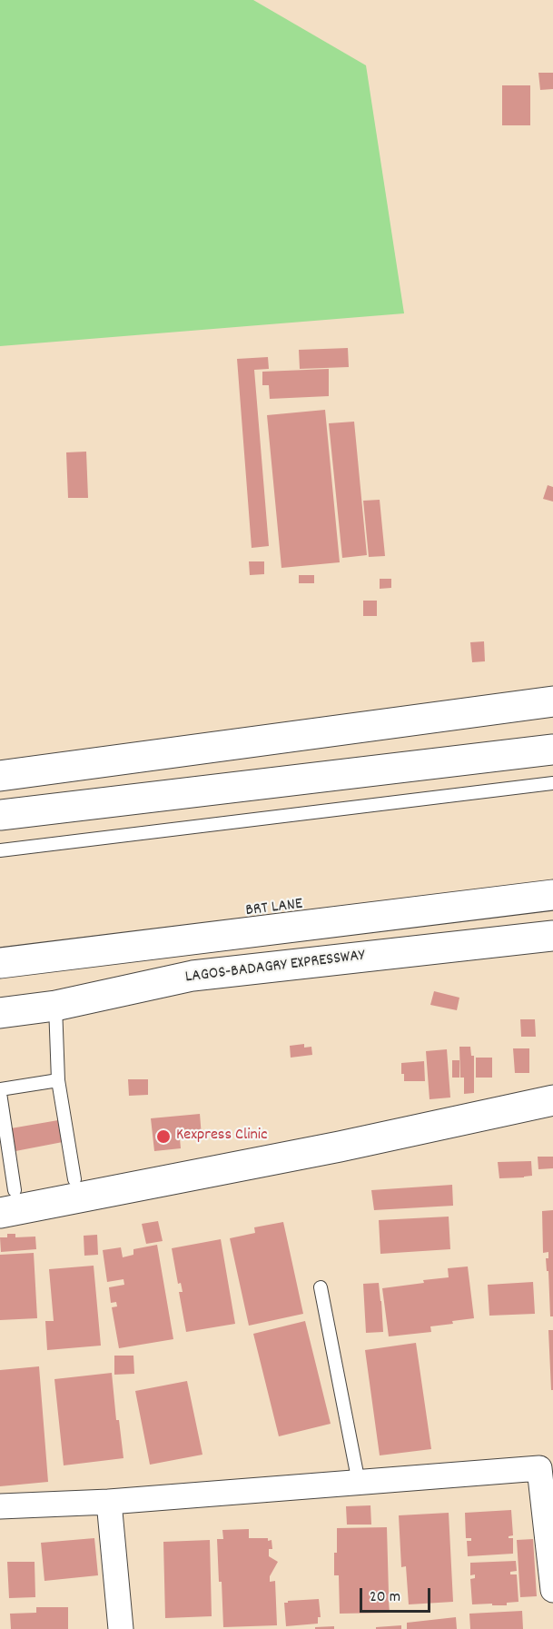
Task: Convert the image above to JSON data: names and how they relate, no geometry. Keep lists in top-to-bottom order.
{
  "streets": {
    "main road": ["LAGOS-BADAGRY EXPRESSWAY"],
    "lane": ["BRT LANE"]
  },
  "places": ["Kexpress Clinic"],
  "scale_bar": "20 m"
}
